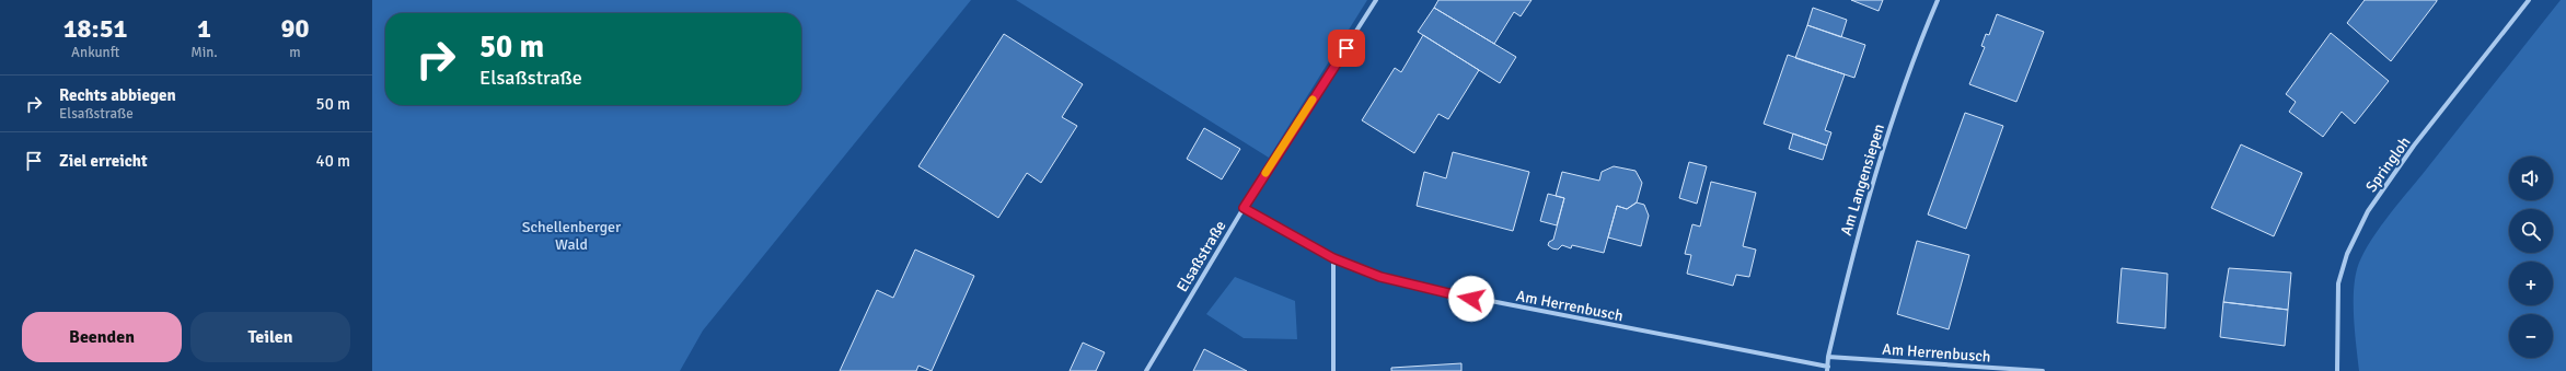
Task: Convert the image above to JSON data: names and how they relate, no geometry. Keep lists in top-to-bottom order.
{
  "streets": {
    "street": [
      "Springloh",
      "Am Langensiepen",
      "Elsaßstraße",
      "Am Herrenbusch"
    ]
  },
  "crossings": [
    ["Am Langensiepen", "Am Herrenbusch"],
    ["Elsaßstraße", "Am Herrenbusch"]
  ],
  "parks": ["Schellenberger Wald"],
  "page": {
    "eta": [
      "18:51",
      "Ankunft",
      "1",
      "Min.",
      "90",
      "m"
    ],
    "turn": ["50 m", "Elsaßstraße"],
    "list": [
      {
        "name": "Rechts abbiegen",
        "note": "Elsaßstraße",
        "value": "50 m"
      },
      {
        "name": "Ziel erreicht",
        "value": "40 m"
      }
    ],
    "map_buttons": ["+", "−"],
    "buttons": ["Beenden", "Teilen"]
  }
}
